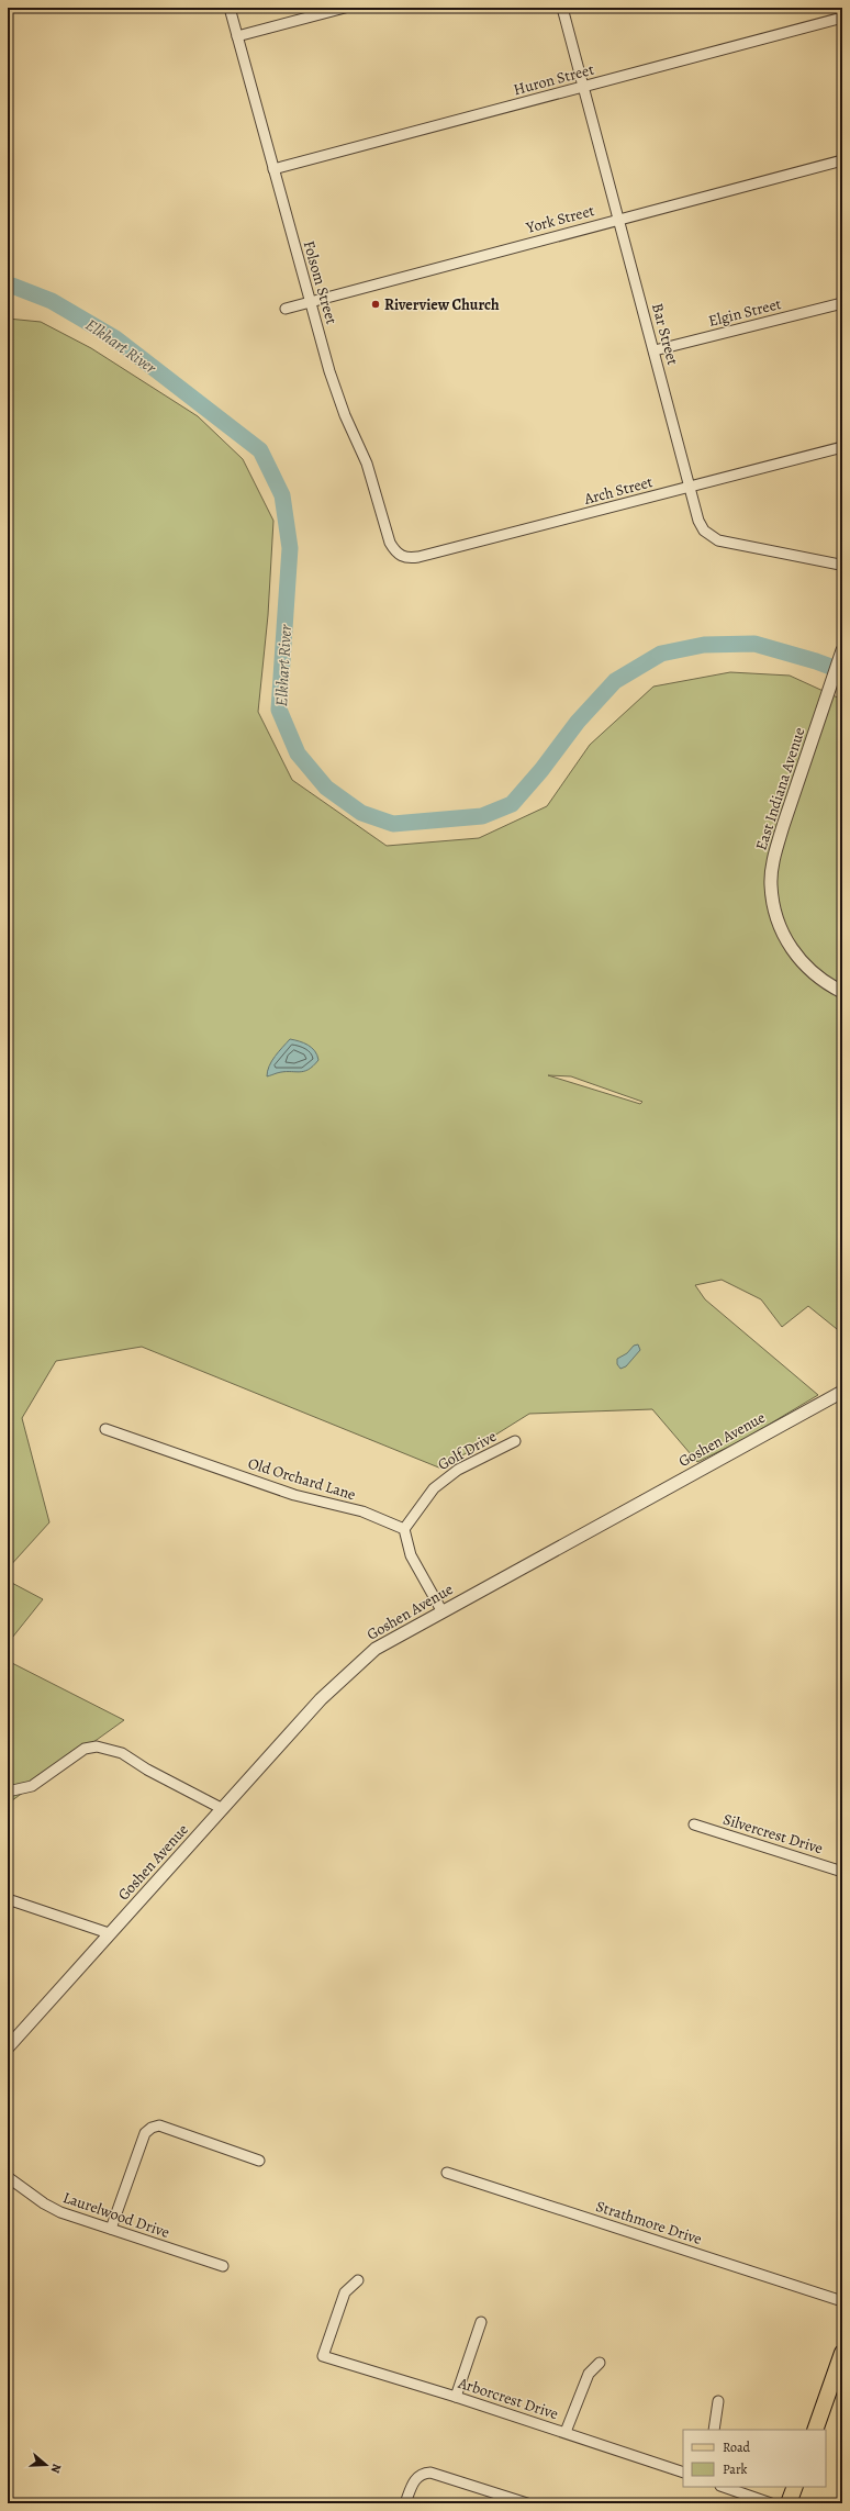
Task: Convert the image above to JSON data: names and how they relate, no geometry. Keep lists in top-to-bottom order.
{
  "streets": {
    "street": [
      "Huron Street",
      "York Street",
      "Folsom Street",
      "Elgin Street",
      "Bar Street",
      "Arch Street",
      "East Indiana Avenue",
      "Goshen Avenue",
      "Golf Drive",
      "Old Orchard Lane",
      "Silvercrest Drive",
      "Laurelwood Drive",
      "Strathmore Drive",
      "Arborcrest Drive"
    ]
  },
  "crossings": [
    ["Huron Street", "Folsom Street"],
    ["Huron Street", "Bar Street"],
    ["York Street", "Folsom Street"],
    ["York Street", "Bar Street"],
    ["Folsom Street", "Arch Street"],
    ["Elgin Street", "Bar Street"],
    ["Bar Street", "Arch Street"],
    ["Golf Drive", "Old Orchard Lane"]
  ],
  "water": ["Elkhart River"],
  "places": ["Riverview Church"],
  "legend": ["Road", "Park"],
  "north": "right"
}
